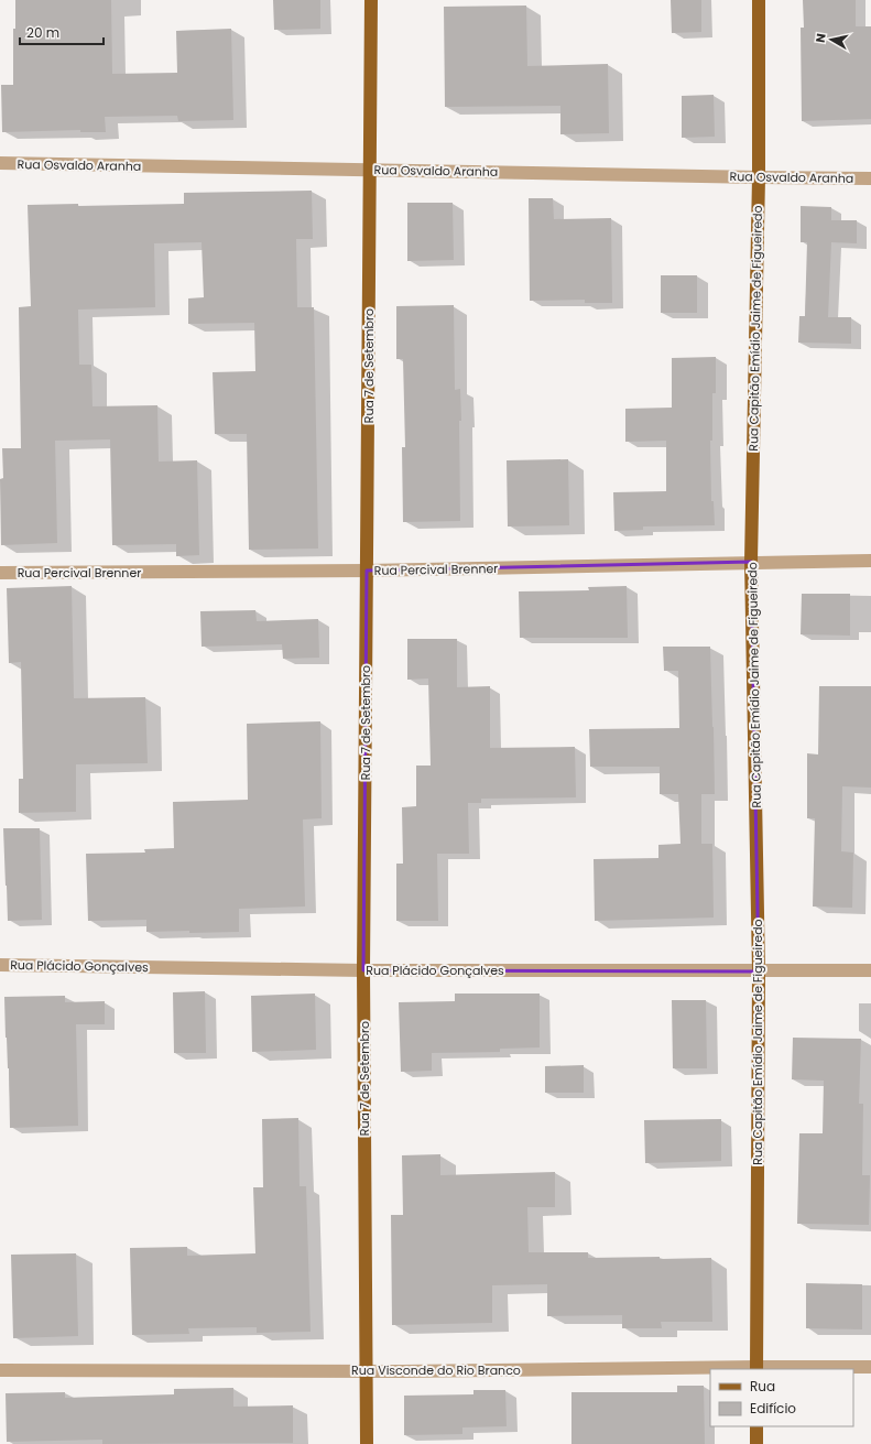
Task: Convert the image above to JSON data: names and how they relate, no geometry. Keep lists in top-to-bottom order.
{
  "streets": {
    "main road": ["Rua Capitão Emídio Jaime de Figueiredo", "Rua 7 de Setembro"],
    "street": [
      "Rua Osvaldo Aranha",
      "Rua Percival Brenner",
      "Rua Plácido Gonçalves",
      "Rua Visconde do Rio Branco"
    ]
  },
  "crossings": [
    ["Rua Osvaldo Aranha", "Rua Capitão Emídio Jaime de Figueiredo"],
    ["Rua Osvaldo Aranha", "Rua 7 de Setembro"],
    ["Rua Capitão Emídio Jaime de Figueiredo", "Rua Percival Brenner"],
    ["Rua Capitão Emídio Jaime de Figueiredo", "Rua Plácido Gonçalves"],
    ["Rua Capitão Emídio Jaime de Figueiredo", "Rua Visconde do Rio Branco"],
    ["Rua 7 de Setembro", "Rua Percival Brenner"],
    ["Rua 7 de Setembro", "Rua Plácido Gonçalves"],
    ["Rua 7 de Setembro", "Rua Visconde do Rio Branco"]
  ],
  "legend": ["Rua", "Edifício"],
  "scale_bar": "20 m",
  "north": "left"
}
